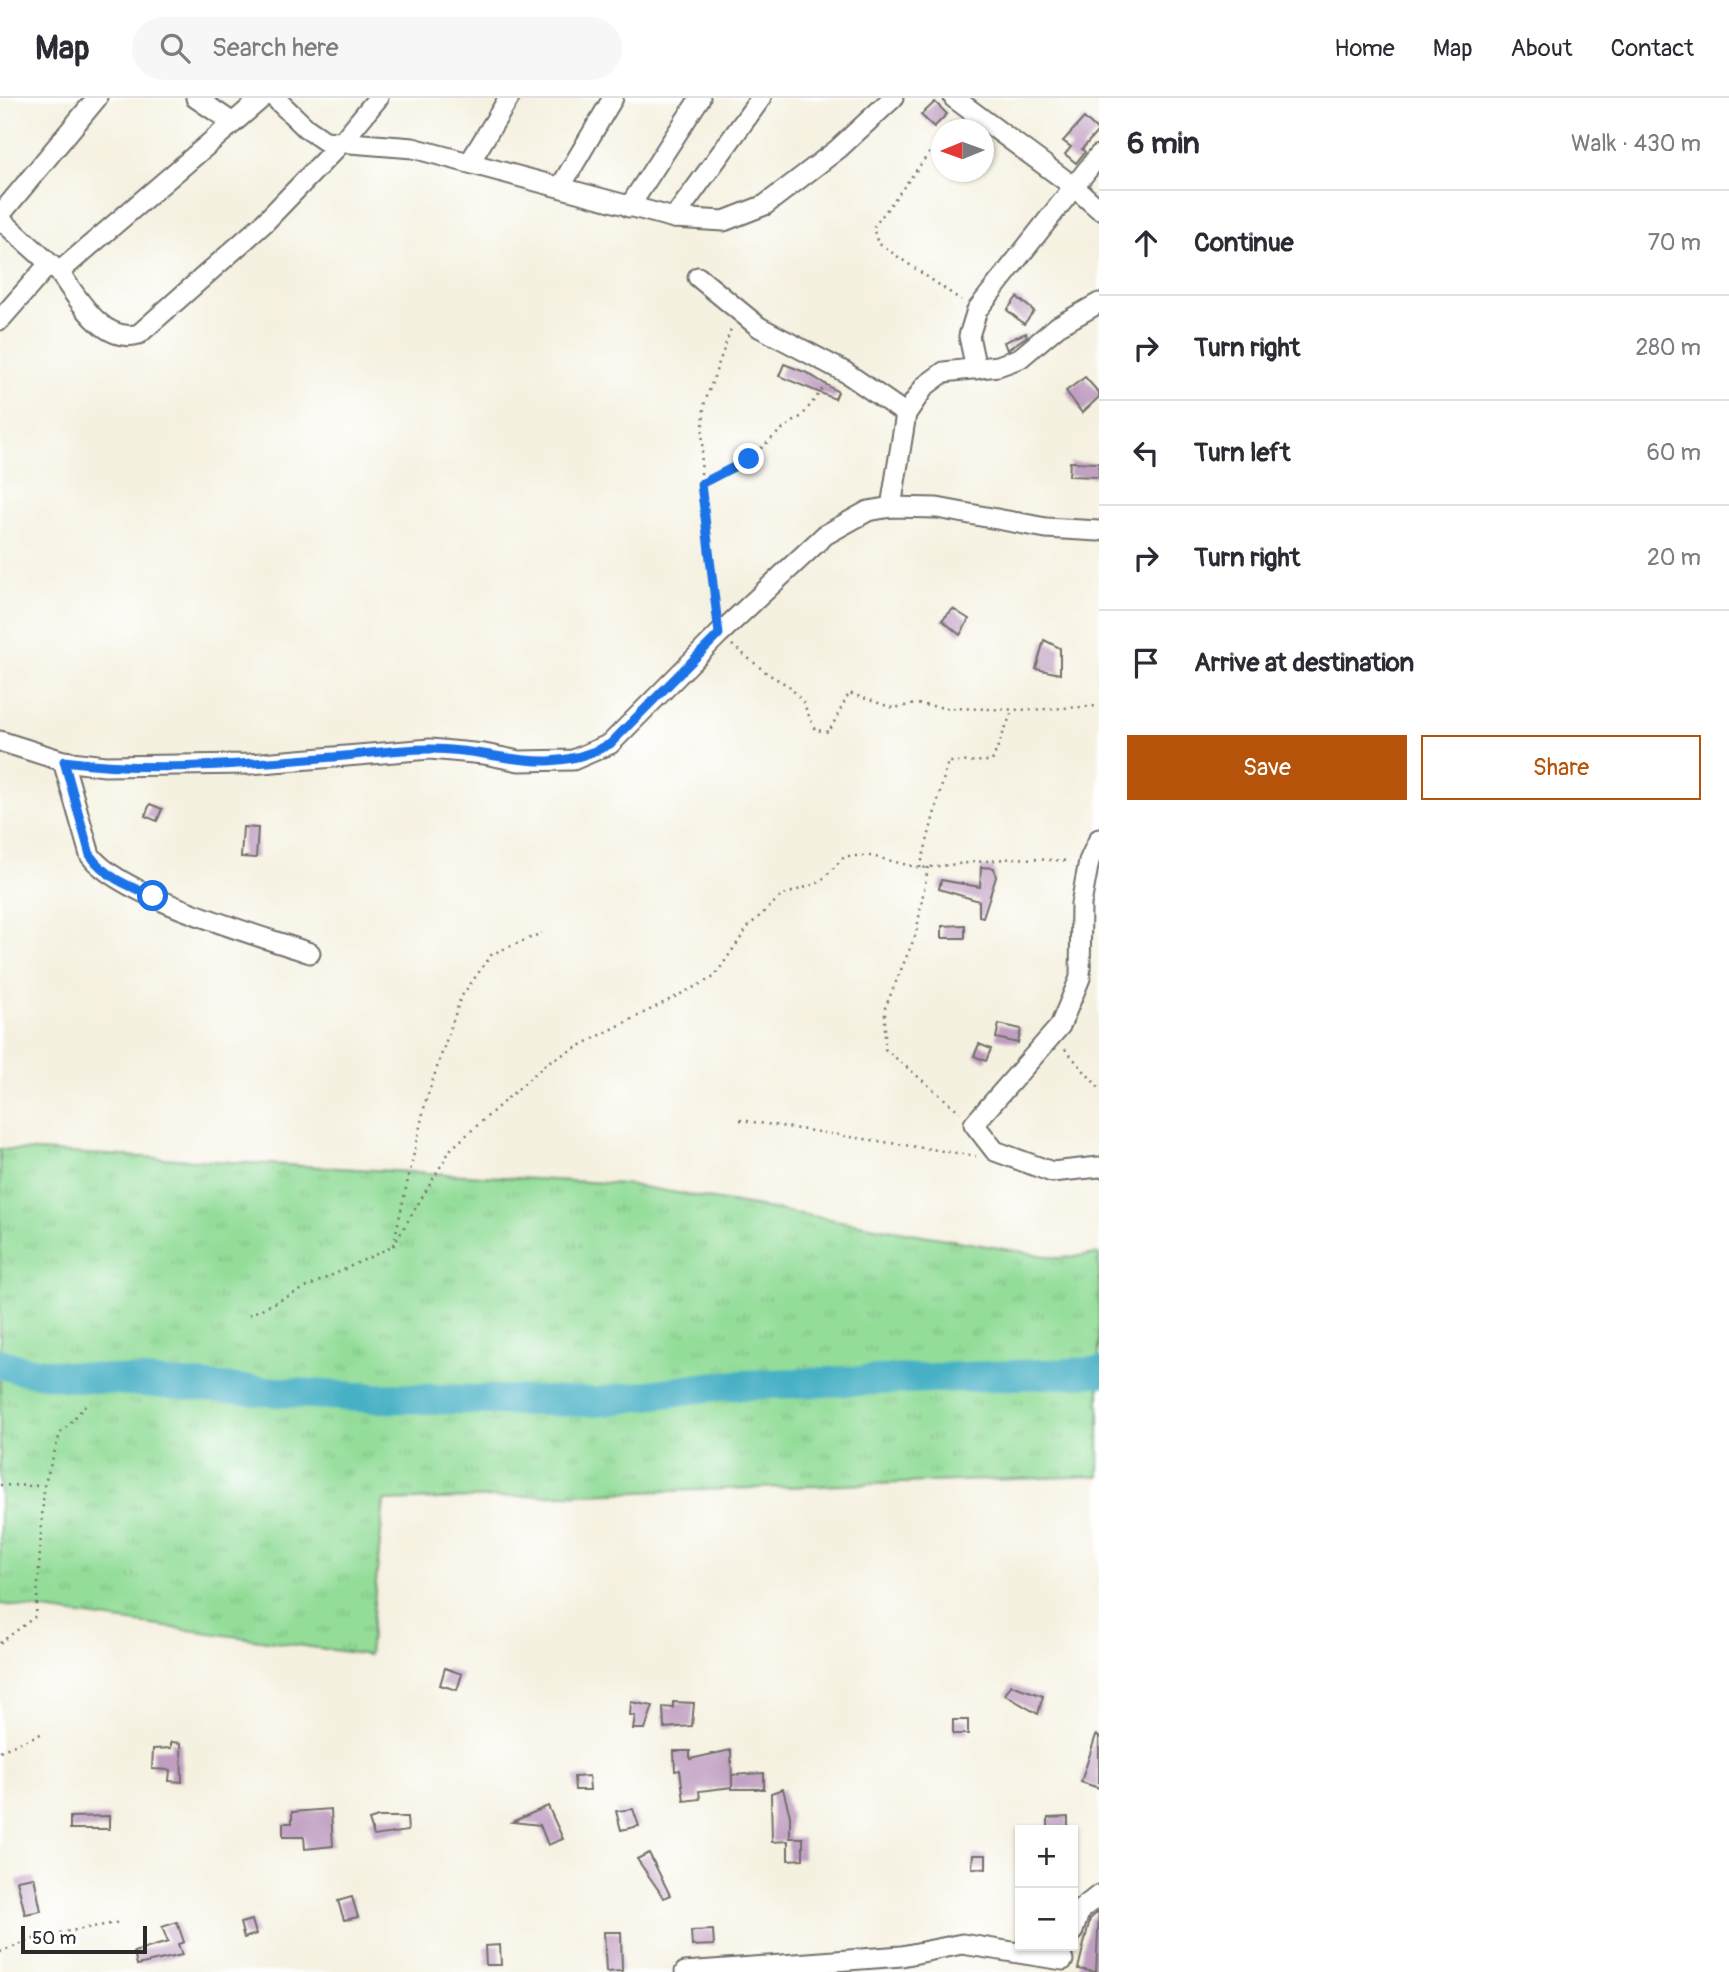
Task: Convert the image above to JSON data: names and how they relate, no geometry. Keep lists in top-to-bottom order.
{
  "scale_bar": "50 m",
  "north": "left",
  "page": {
    "header": "Map",
    "search": "Search here",
    "nav": [
      "Home",
      "Map",
      "About",
      "Contact"
    ],
    "heading": ["6 min", "Walk · 430 m"],
    "list": [
      ["Continue", "70 m"],
      ["Turn right", "280 m"],
      ["Turn left", "60 m"],
      ["Turn right", "20 m"],
      "Arrive at destination"
    ],
    "buttons": ["Save", "Share"],
    "map_buttons": ["+", "−"],
    "scale": "50 m"
  }
}
